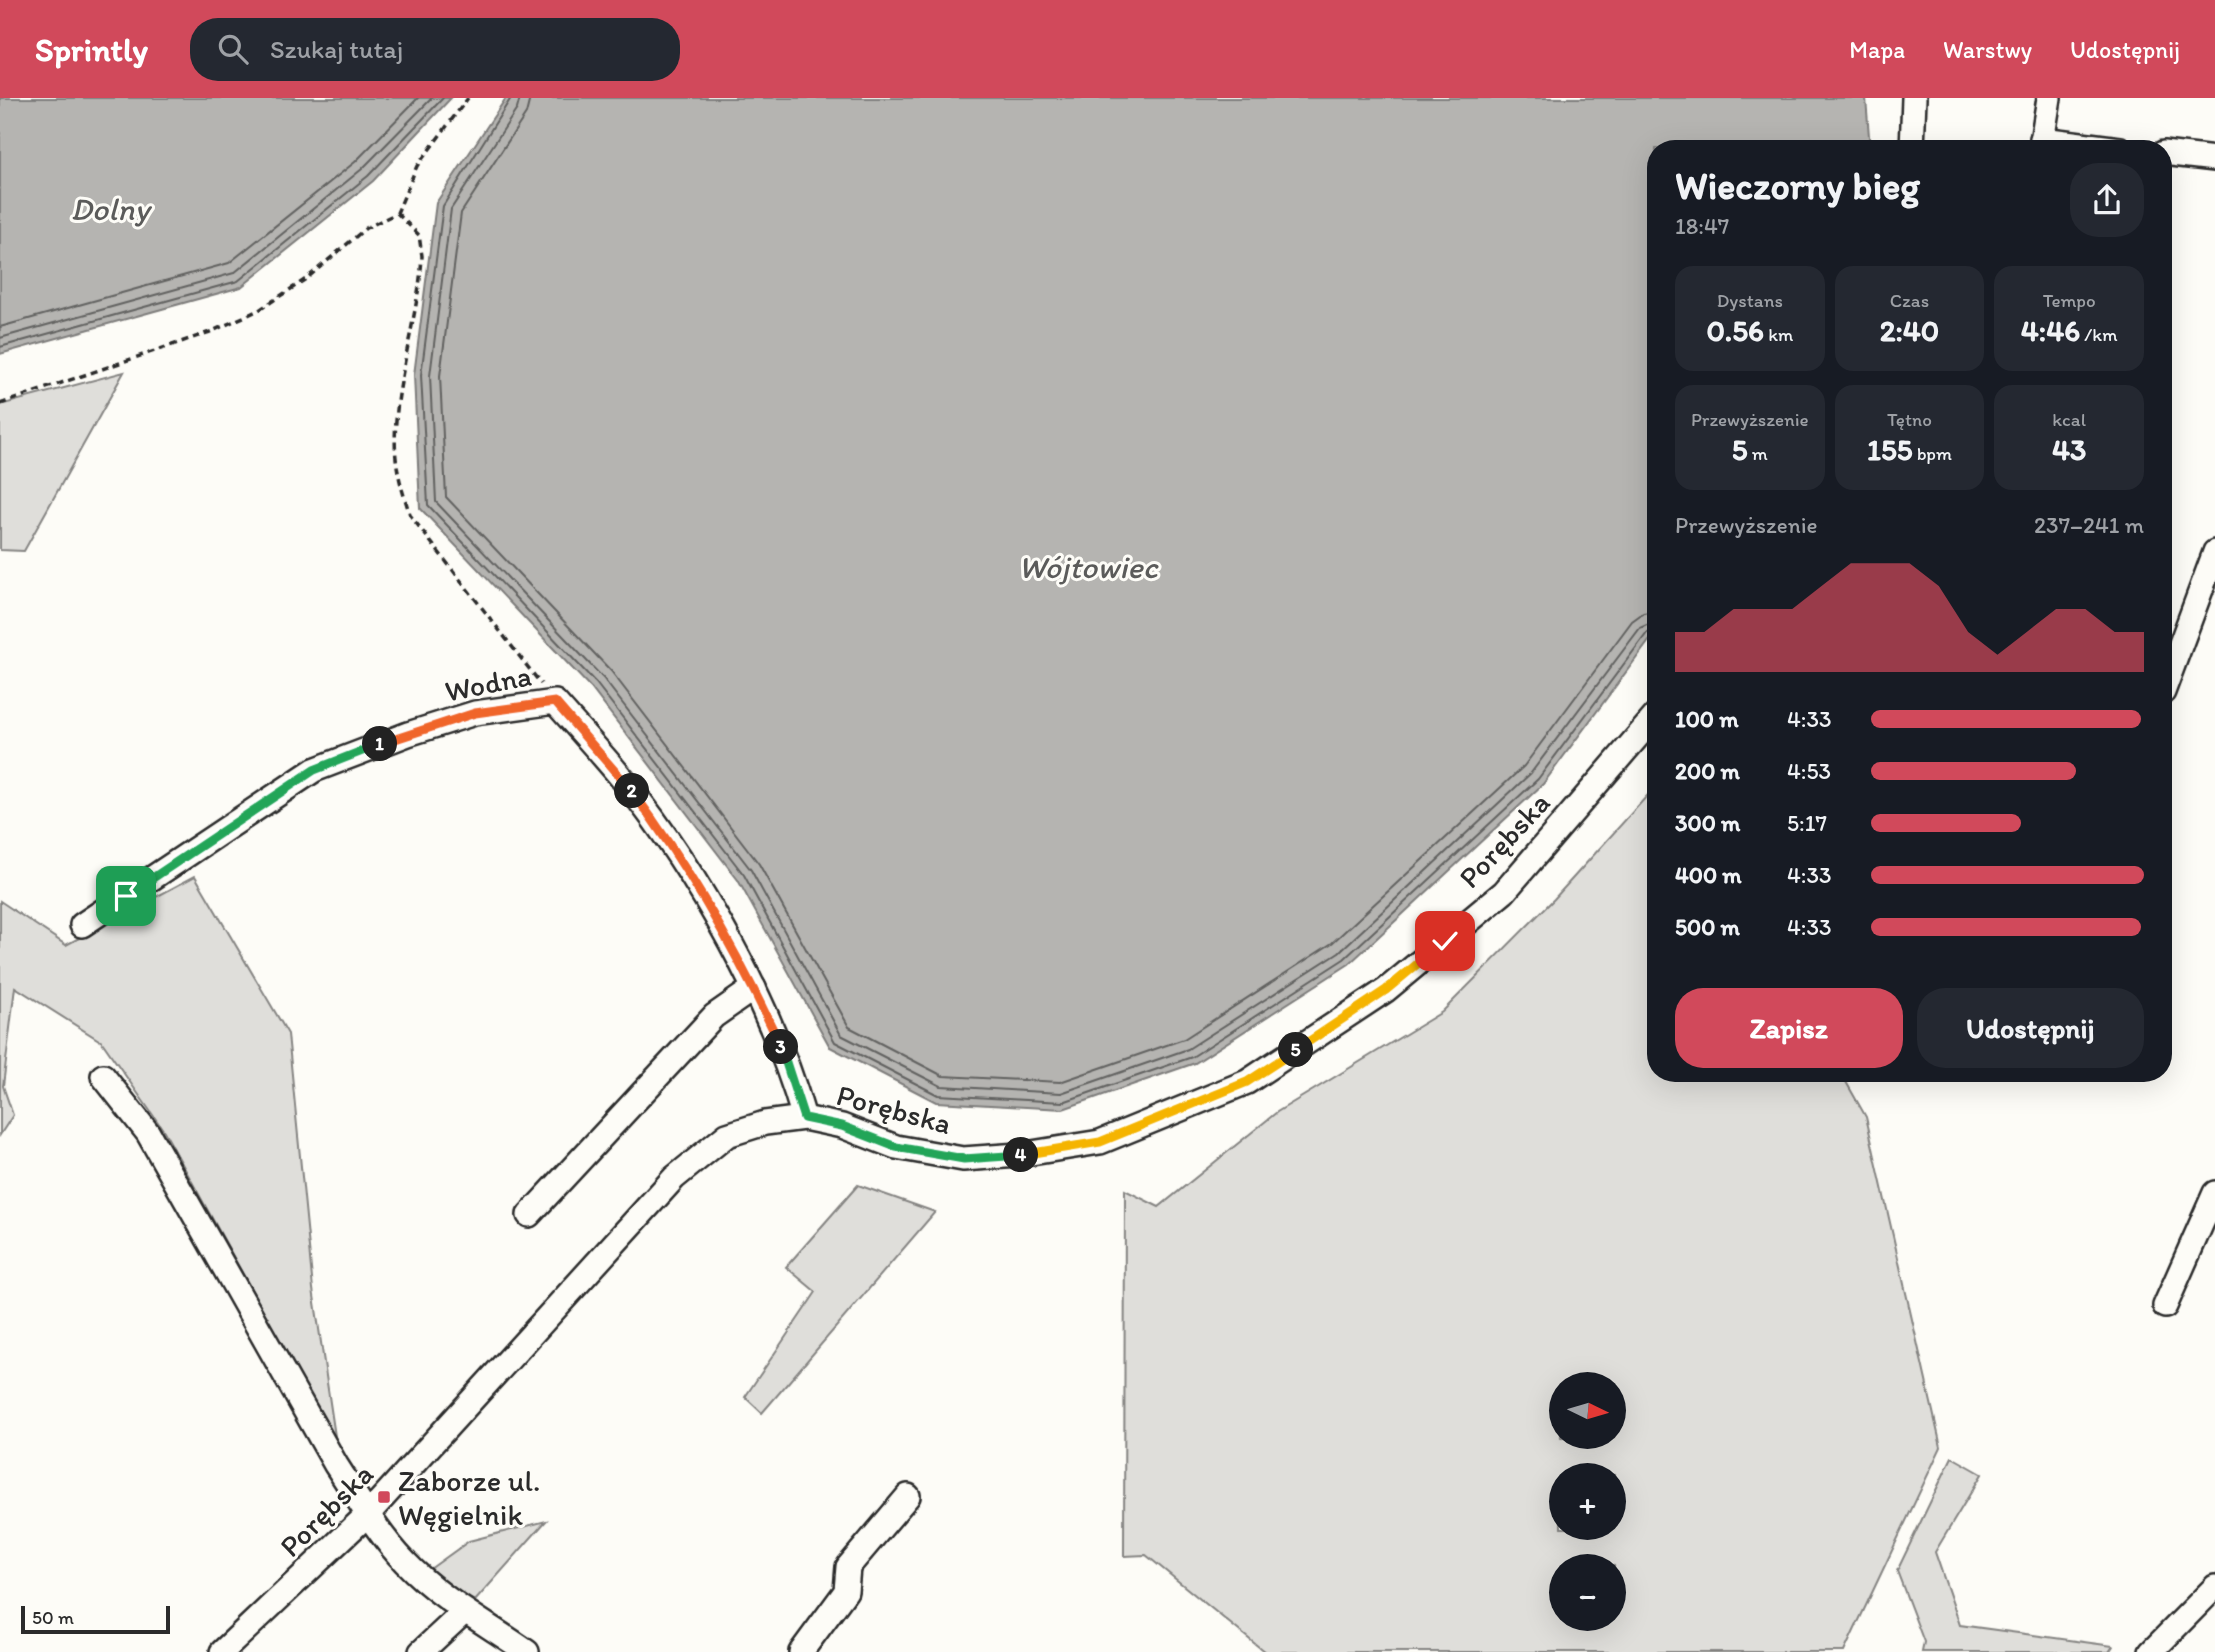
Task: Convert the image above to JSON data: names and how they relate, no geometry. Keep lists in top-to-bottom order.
{
  "streets": {
    "street": ["Wodna", "Porębska"]
  },
  "crossings": [
    ["Wodna", "Porębska"]
  ],
  "water": ["Dolny", "Wójtowiec"],
  "places": {
    "transit": ["Zaborze ul. Węgielnik"]
  },
  "scale_bar": "50 m",
  "north": "right",
  "page": {
    "header": "Sprintly",
    "search": "Szukaj tutaj",
    "nav": ["Mapa", "Warstwy", "Udostępnij"],
    "heading": ["Wieczorny bieg", "18:47"],
    "stats": [
      ["Dystans", "0.56 km"],
      ["Czas", "2:40"],
      ["Tempo", "4:46 /km"],
      ["Przewyższenie", "5 m"],
      ["Tętno", "155 bpm"],
      ["kcal", "43"]
    ],
    "chart": ["Przewyższenie", "237–241 m"],
    "list": [
      {
        "name": "100 m",
        "note": "4:33"
      },
      {
        "name": "200 m",
        "note": "4:53"
      },
      {
        "name": "300 m",
        "note": "5:17"
      },
      {
        "name": "400 m",
        "note": "4:33"
      },
      {
        "name": "500 m",
        "note": "4:33"
      }
    ],
    "pins": [
      "1",
      "2",
      "3",
      "5",
      "4"
    ],
    "buttons": ["Zapisz", "Udostępnij"],
    "map_buttons": ["+", "−"],
    "scale": "50 m"
  }
}
